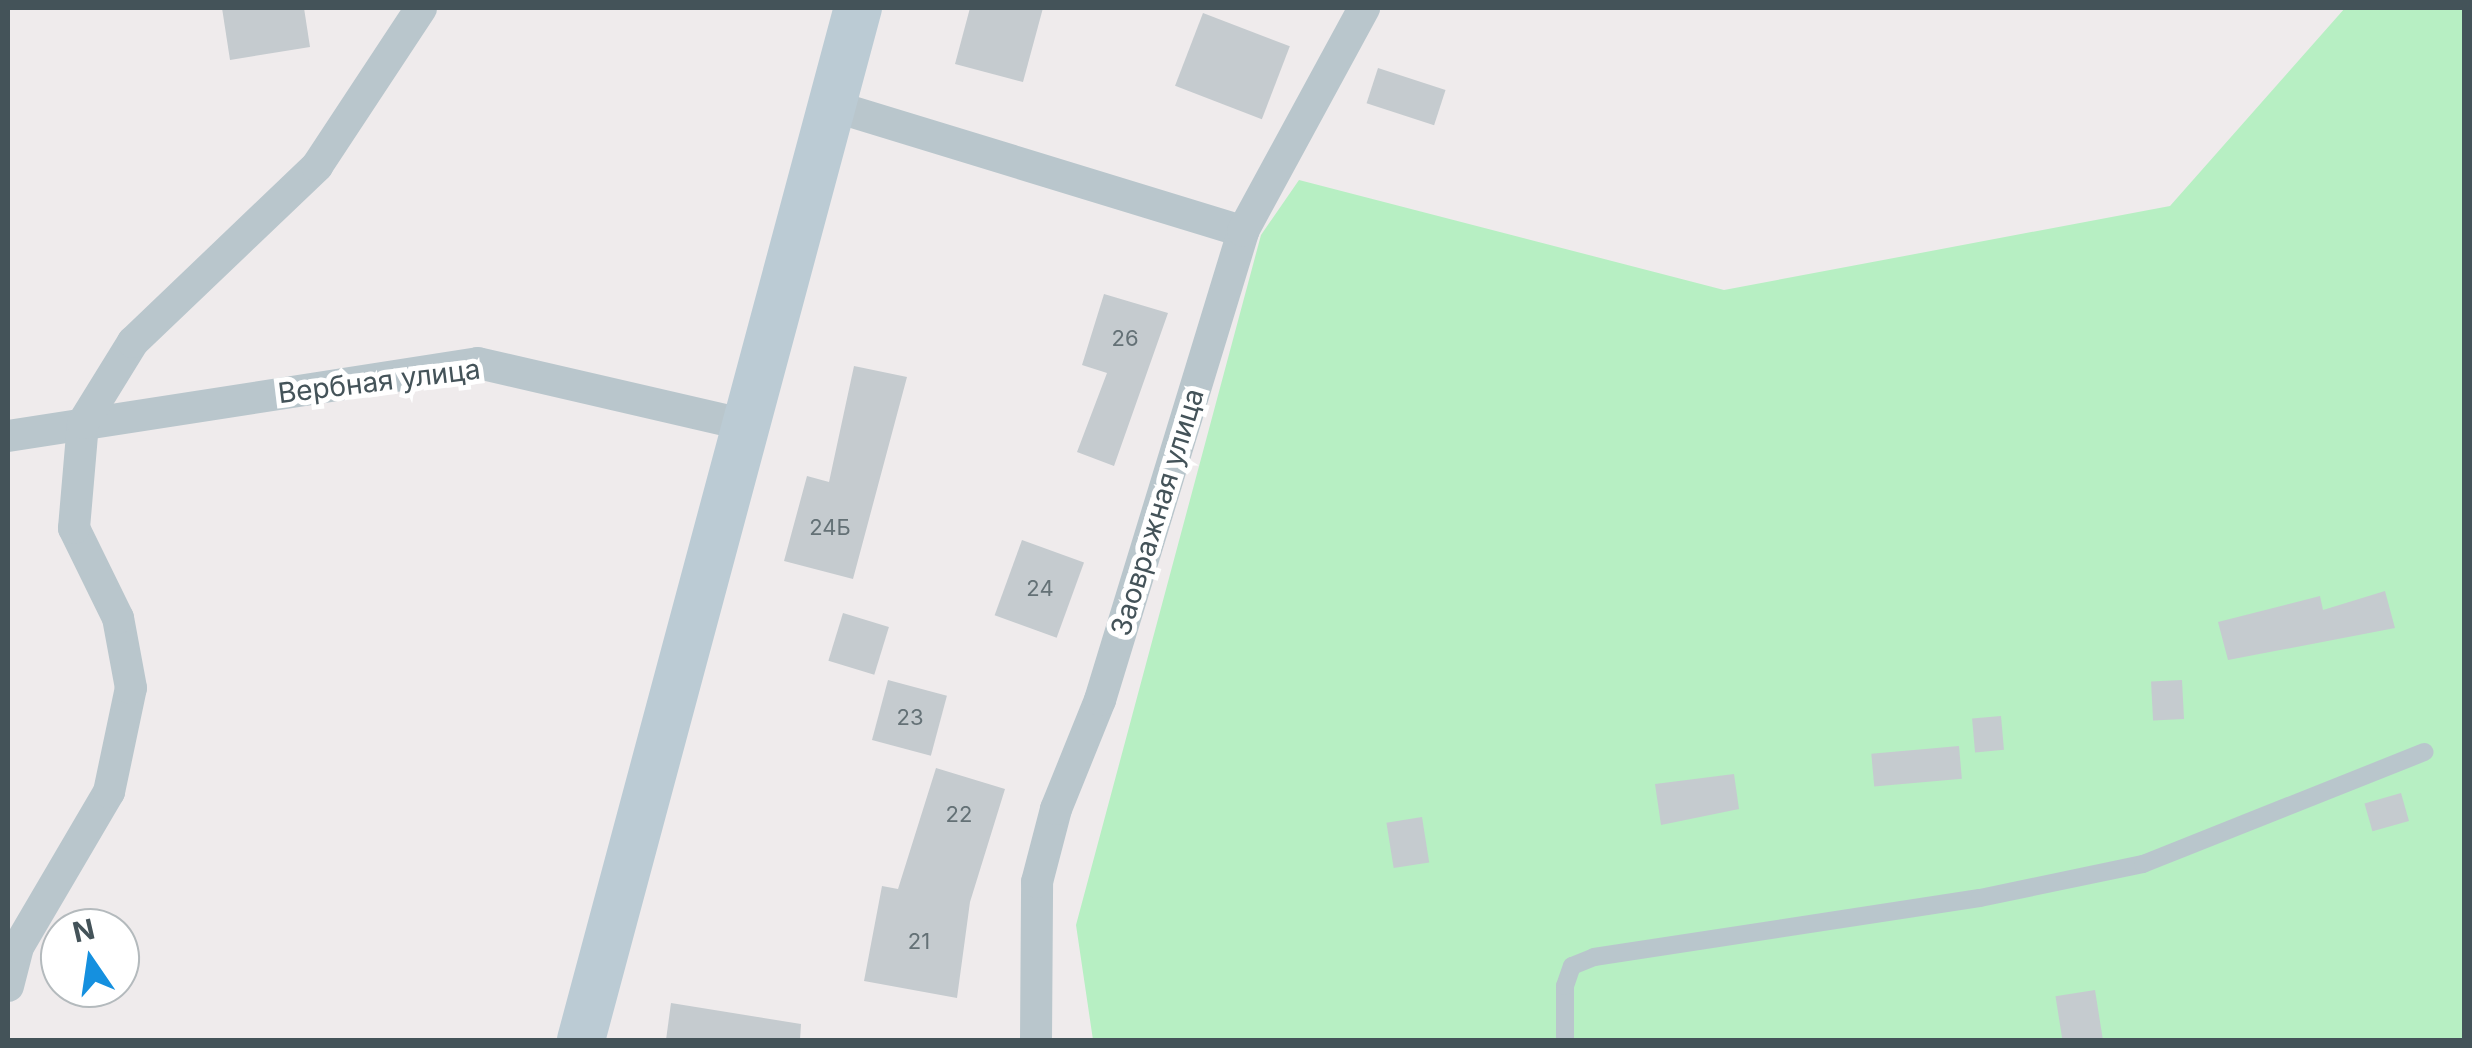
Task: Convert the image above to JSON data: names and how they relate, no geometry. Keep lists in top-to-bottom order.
{
  "streets": {
    "street": ["Вербная улица", "Заовражная улица"]
  },
  "house_numbers": [
    "26",
    "24Б",
    "24",
    "23",
    "22",
    "21"
  ],
  "north": "top"
}
